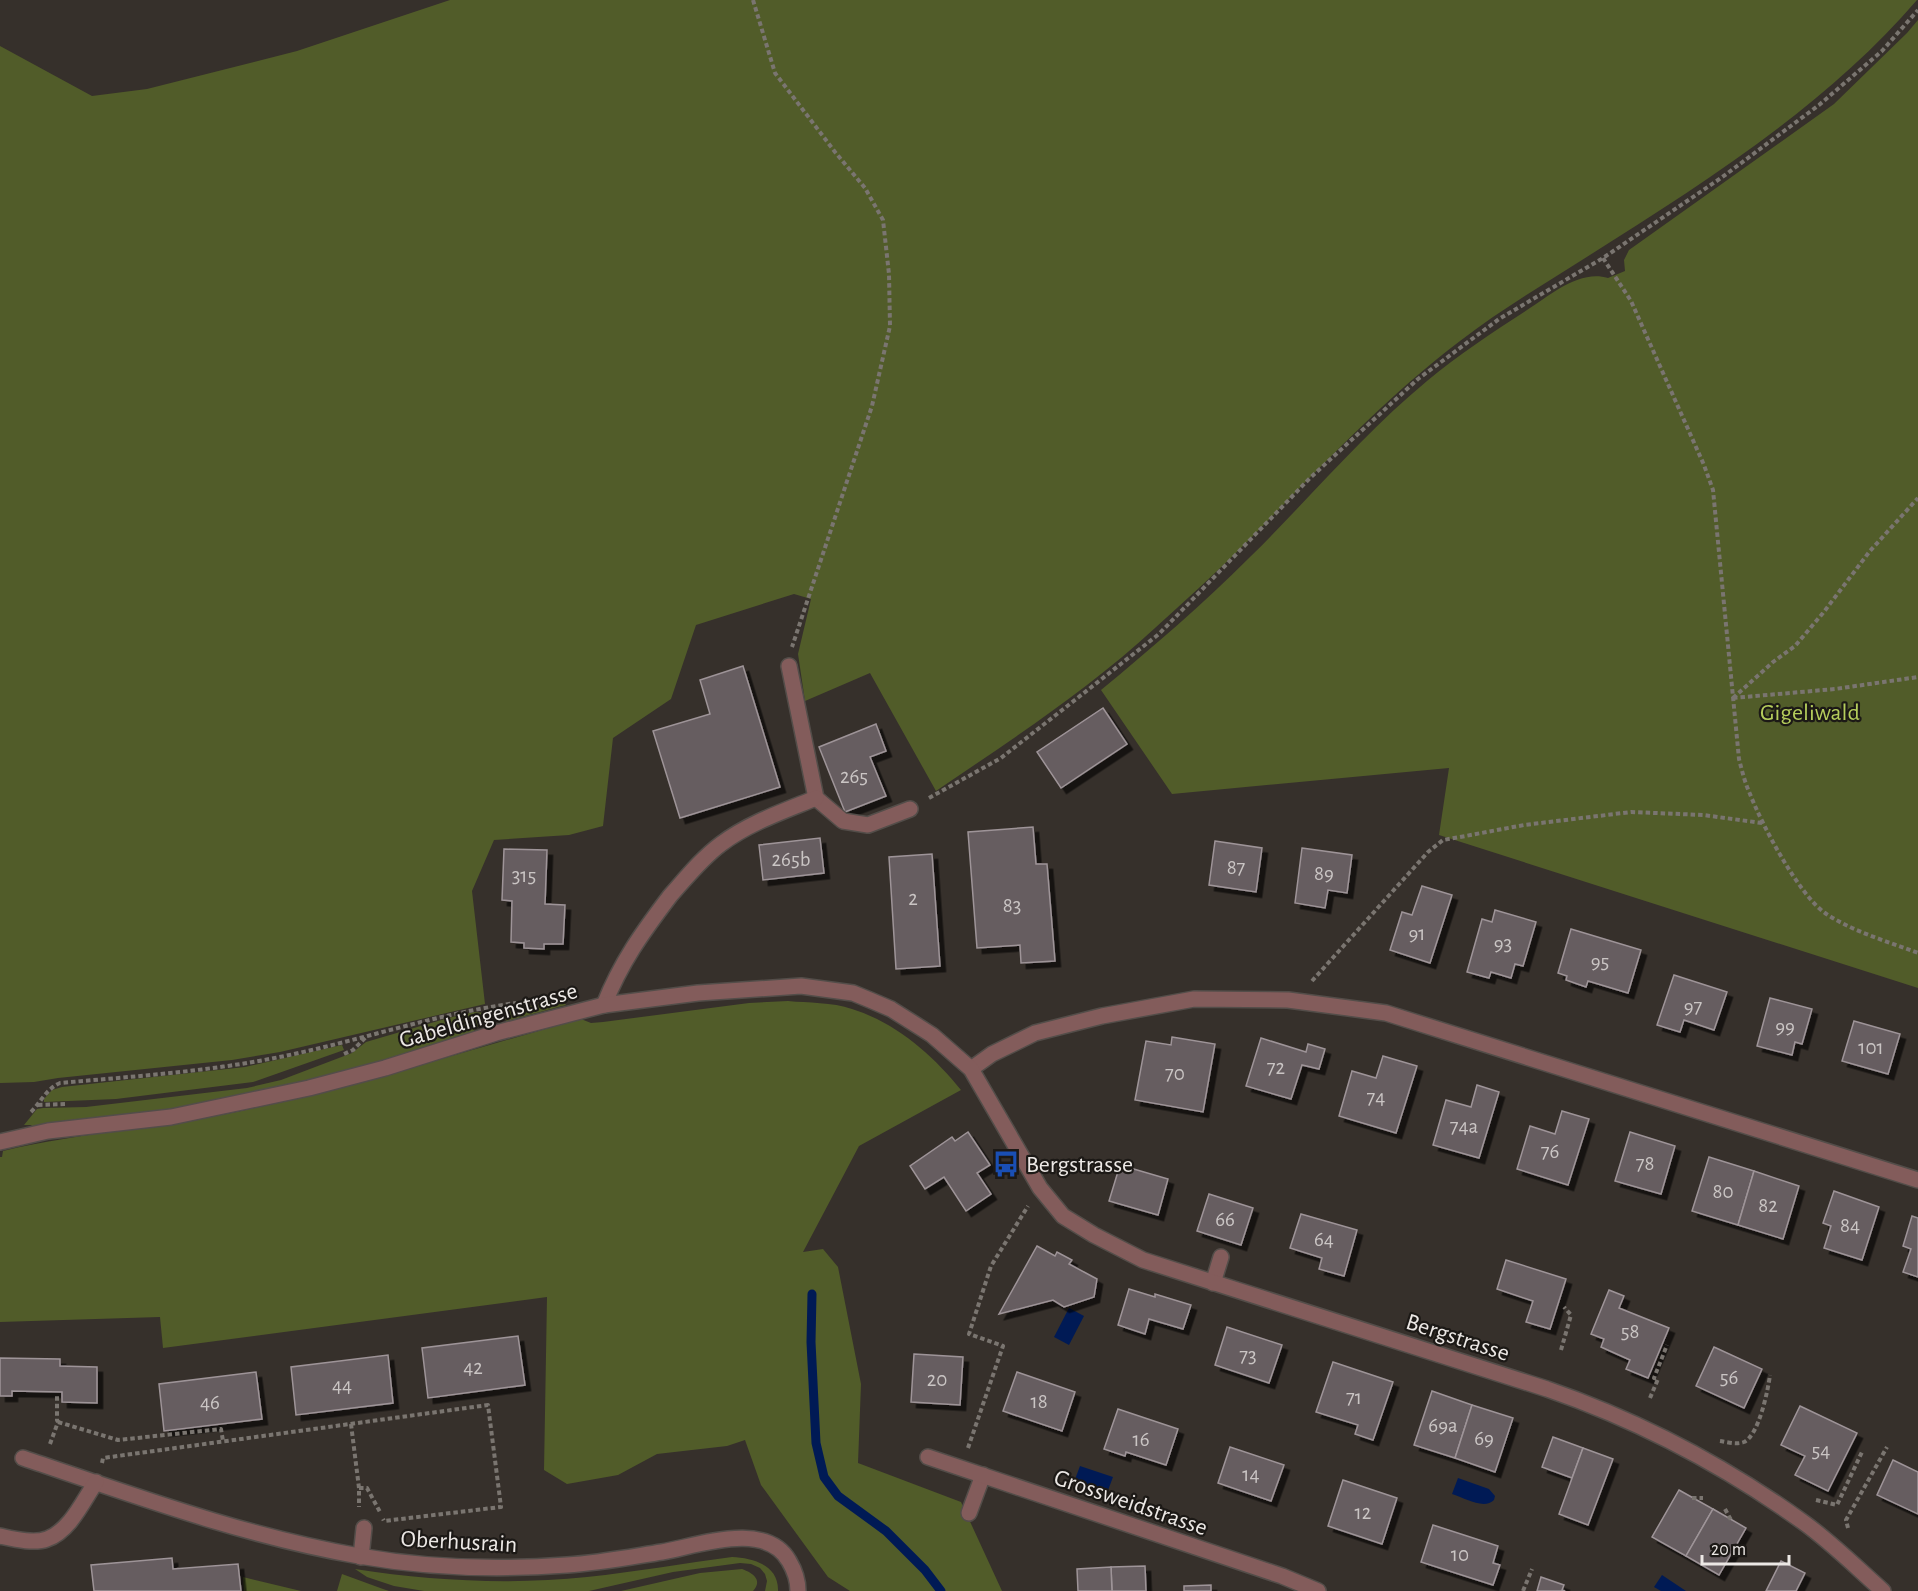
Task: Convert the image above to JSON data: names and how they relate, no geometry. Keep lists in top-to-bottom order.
{
  "streets": {
    "street": [
      "Gabeldingenstrasse",
      "Bergstrasse",
      "Grossweidstrasse",
      "Oberhusrain"
    ]
  },
  "crossings": [
    ["Gabeldingenstrasse", "Bergstrasse"]
  ],
  "parks": ["Gigeliwald"],
  "places": {
    "bus stop": ["Bergstrasse"]
  },
  "house_numbers": [
    "265",
    "265b",
    "87",
    "89",
    "315",
    "2",
    "83",
    "91",
    "93",
    "95",
    "97",
    "99",
    "101",
    "72",
    "70",
    "74",
    "74a",
    "76",
    "78",
    "80",
    "82",
    "66",
    "84",
    "64",
    "58",
    "73",
    "42",
    "56",
    "20",
    "44",
    "71",
    "18",
    "46",
    "69a",
    "69",
    "16",
    "54",
    "14",
    "12",
    "10"
  ],
  "scale_bar": "20 m"
}
